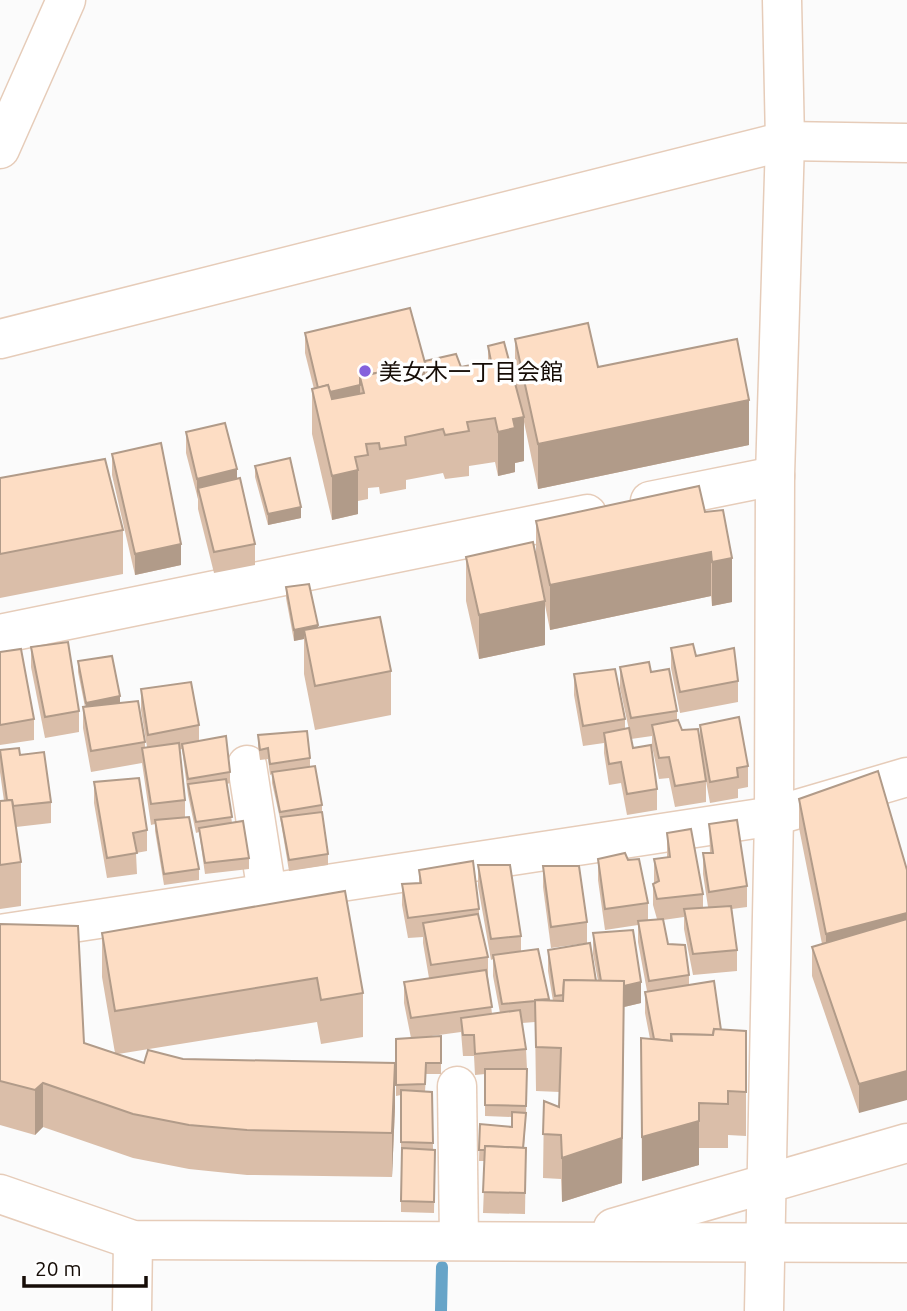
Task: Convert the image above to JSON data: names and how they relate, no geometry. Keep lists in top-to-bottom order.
{
  "places": ["美女木一丁目会館"],
  "scale_bar": "20 m"
}
